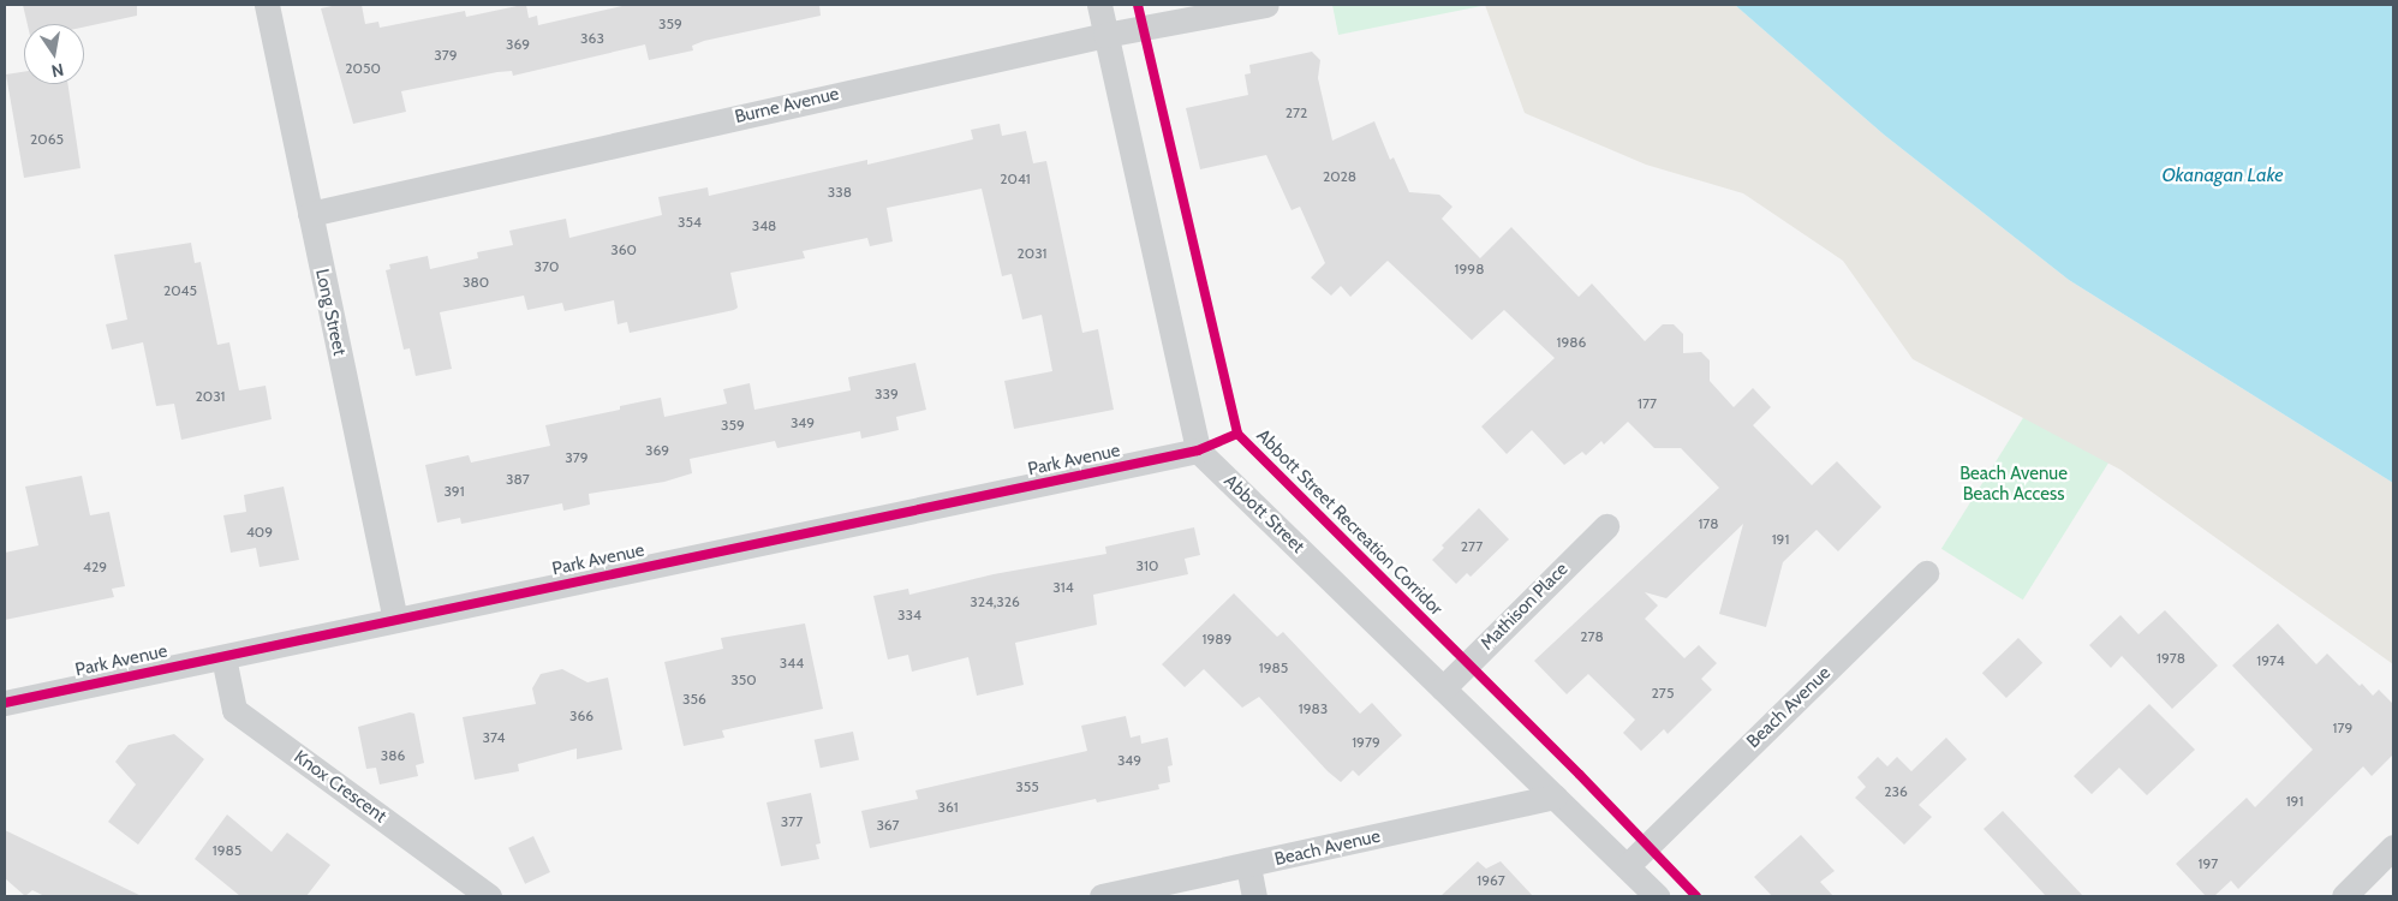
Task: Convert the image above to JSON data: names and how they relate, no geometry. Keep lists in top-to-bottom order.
{
  "streets": {
    "street": [
      "Burne Avenue",
      "Long Street",
      "Park Avenue",
      "Abbott Street",
      "Mathison Place",
      "Beach Avenue",
      "Knox Crescent"
    ],
    "cycle path": ["Abbott Street Recreation Corridor"]
  },
  "crossings": [
    ["Burne Avenue", "Long Street"],
    ["Long Street", "Park Avenue"],
    ["Park Avenue", "Abbott Street"],
    ["Park Avenue", "Knox Crescent"],
    ["Abbott Street", "Mathison Place"],
    ["Abbott Street", "Beach Avenue"]
  ],
  "water": ["Okanagan Lake"],
  "parks": ["Beach Avenue Beach Access"],
  "house_numbers": [
    "359",
    "363",
    "369",
    "379",
    "2050",
    "272",
    "2065",
    "2028",
    "2041",
    "338",
    "354",
    "348",
    "360",
    "2031",
    "370",
    "1998",
    "380",
    "2045",
    "1986",
    "339",
    "2031",
    "177",
    "349",
    "359",
    "369",
    "379",
    "387",
    "391",
    "178",
    "409",
    "191",
    "277",
    "310",
    "429",
    "314",
    "324,326",
    "334",
    "278",
    "1989",
    "1978",
    "1974",
    "344",
    "1985",
    "350",
    "275",
    "356",
    "1983",
    "366",
    "179",
    "374",
    "1979",
    "386",
    "349",
    "355",
    "236",
    "191",
    "361",
    "377",
    "367",
    "1985",
    "197",
    "1967"
  ],
  "north": "bottom"
}
